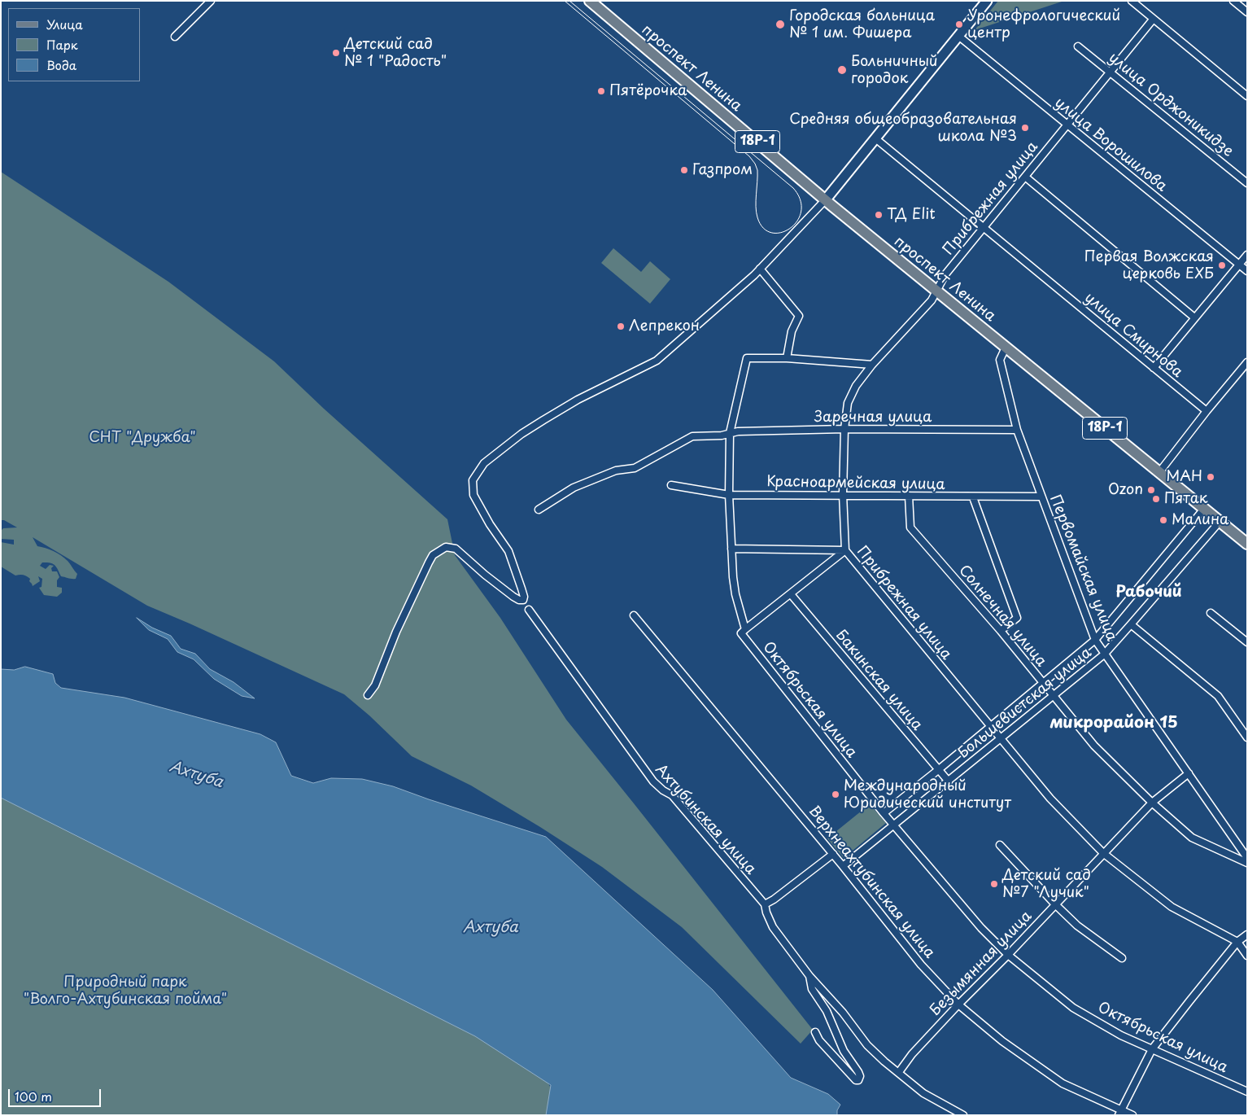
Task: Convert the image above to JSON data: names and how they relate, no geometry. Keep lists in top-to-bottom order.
{
  "streets": {
    "main road": ["проспект Ленина", "18Р-1"],
    "street": [
      "улица Орджоникидзе",
      "улица Ворошилова",
      "Прибрежная улица",
      "улица Смирнова",
      "Заречная улица",
      "Красноармейская улица",
      "Первомайская улица",
      "Солнечная улица",
      "Бакинская улица",
      "Октябрьская улица",
      "Большевистская улица",
      "Ахтубинская улица",
      "Верхнеахтубинская улица",
      "Безымянная улица"
    ]
  },
  "crossings": [
    ["проспект Ленина", "Прибрежная улица"],
    ["проспект Ленина", "Первомайская улица"],
    ["проспект Ленина", "Большевистская улица"],
    ["улица Орджоникидзе", "Прибрежная улица"],
    ["улица Ворошилова", "Прибрежная улица"],
    ["Прибрежная улица", "улица Смирнова"],
    ["Прибрежная улица", "Заречная улица"],
    ["Прибрежная улица", "Красноармейская улица"],
    ["Прибрежная улица", "Октябрьская улица"],
    ["Прибрежная улица", "Большевистская улица"],
    ["Прибрежная улица", "Безымянная улица"],
    ["Заречная улица", "Первомайская улица"],
    ["Заречная улица", "Октябрьская улица"],
    ["Красноармейская улица", "Первомайская улица"],
    ["Красноармейская улица", "Солнечная улица"],
    ["Красноармейская улица", "Октябрьская улица"],
    ["Первомайская улица", "Большевистская улица"],
    ["Первомайская улица", "Безымянная улица"],
    ["Солнечная улица", "Большевистская улица"],
    ["Солнечная улица", "Безымянная улица"],
    ["Бакинская улица", "Большевистская улица"],
    ["Октябрьская улица", "Большевистская улица"],
    ["Октябрьская улица", "Безымянная улица"],
    ["Большевистская улица", "Верхнеахтубинская улица"],
    ["Ахтубинская улица", "Безымянная улица"],
    ["Верхнеахтубинская улица", "Безымянная улица"]
  ],
  "districts": ["Рабочий", "микрорайон 15"],
  "water": ["Ахтуба"],
  "parks": ["СНТ \"Дружба\"", "Природный парк \"Волго-Ахтубинская пойма\""],
  "places": [
    "Городская больница № 1 им. Фишера",
    "Уронефрологический центр",
    "Детский сад № 1 \"Радость\"",
    "Больничный городок",
    "Пятёрочка",
    "Средняя общеобразовательная школа №3",
    "Газпром",
    "ТД Elit",
    "Первая Волжская церковь ЕХБ",
    "Лепрекон",
    "МАН",
    "Ozon",
    "Пятак",
    "Малина",
    "Международный Юридический институт",
    "Детский сад №7 \"Лучик\""
  ],
  "legend": ["Улица", "Парк", "Вода"],
  "scale_bar": "100 m"
}
